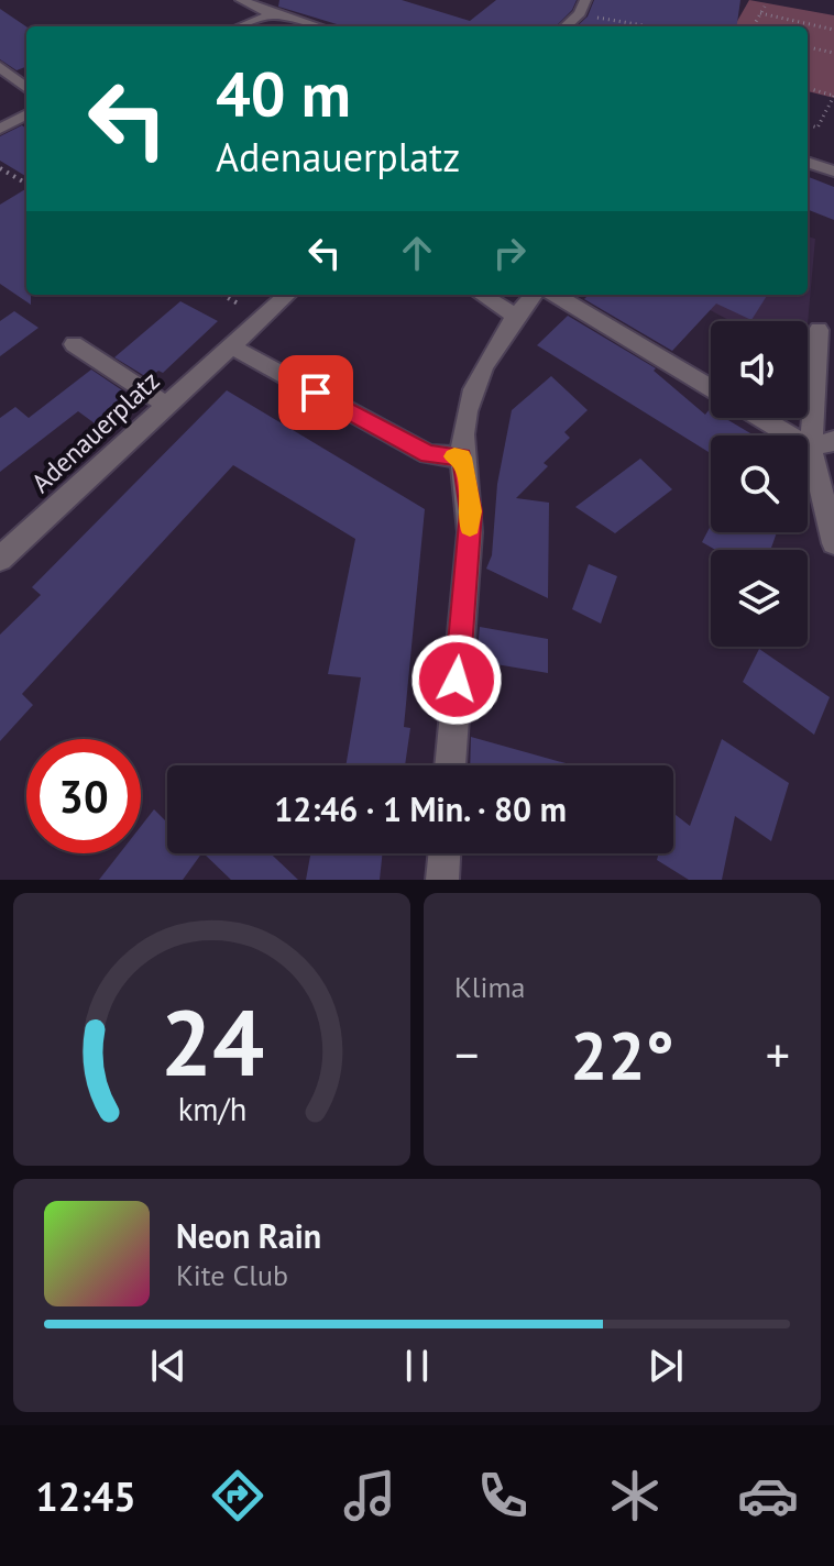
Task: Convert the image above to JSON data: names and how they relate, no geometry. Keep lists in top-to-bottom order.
{
  "streets": {
    "street": ["Adenauerplatz"]
  },
  "page": {
    "turn": ["40 m", "Adenauerplatz"],
    "limit": "30",
    "trip": "12:46 · 1 Min. · 80 m",
    "tile": "Klima",
    "heat": ["−", "22°", "+"],
    "song": ["Neon Rain", "Kite Club"],
    "tabs": "12:45",
    "gauge": ["24", "km/h"]
  }
}
